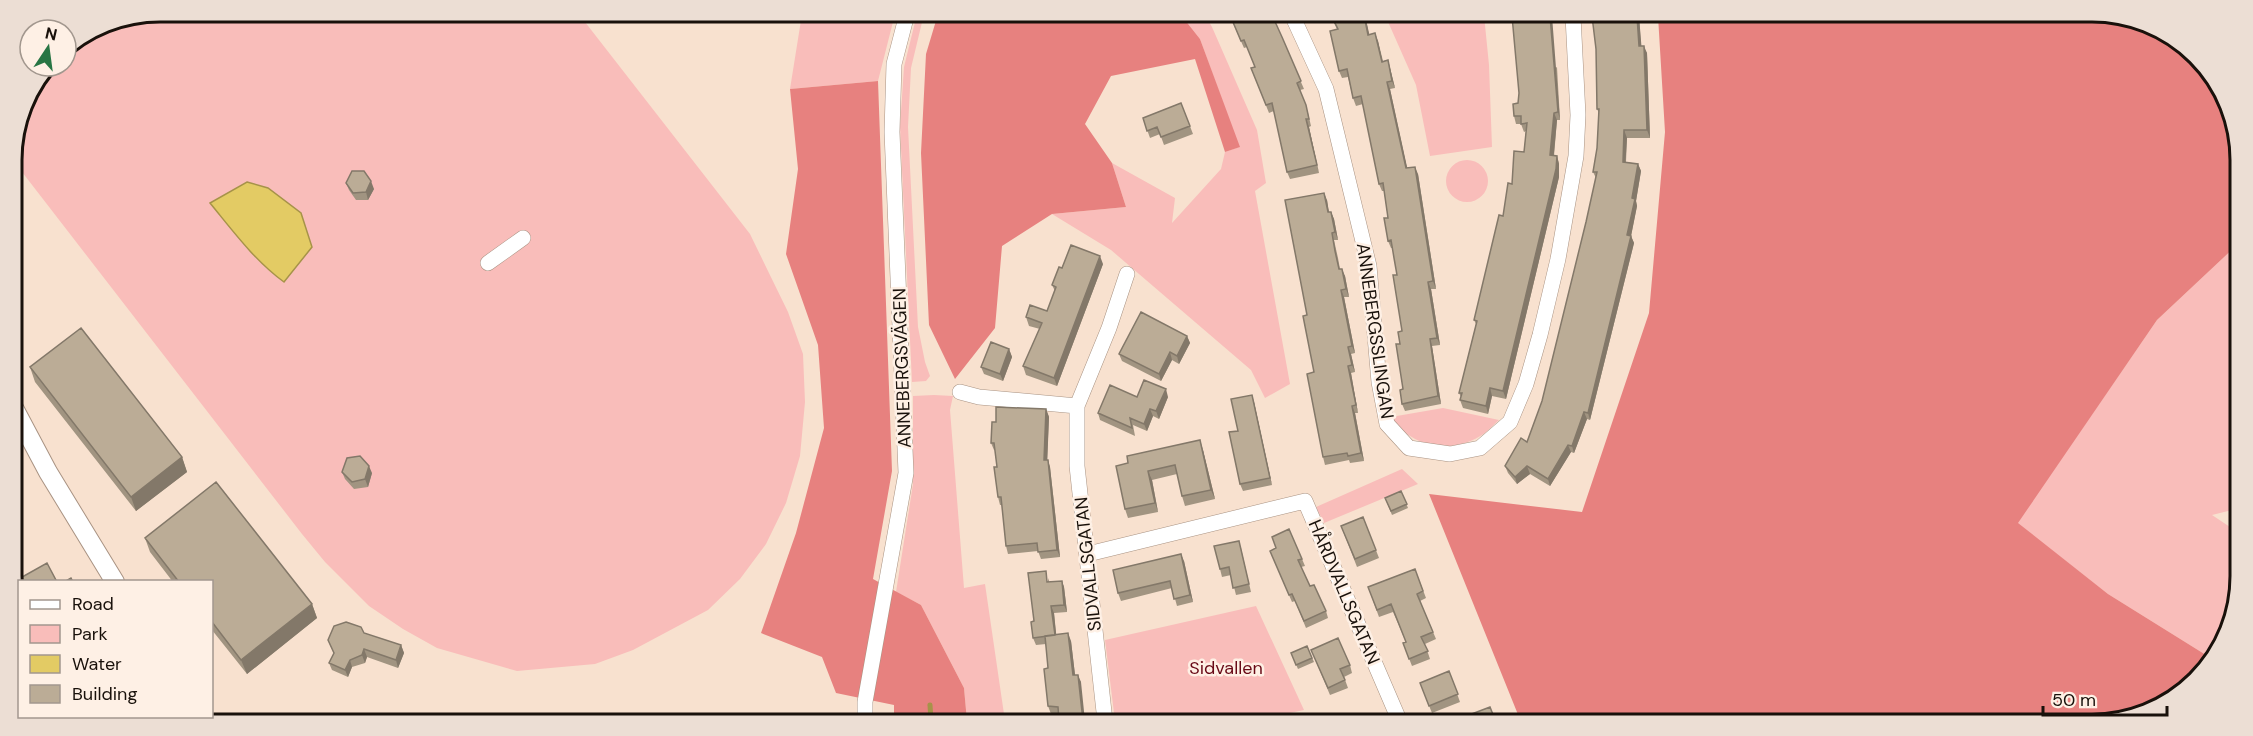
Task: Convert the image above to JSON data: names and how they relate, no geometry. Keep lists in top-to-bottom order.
{
  "streets": {
    "street": [
      "ANNEBERGSSLINGAN",
      "ANNEBERGSVÄGEN",
      "SIDVALLSGATAN",
      "HÅRDVALLSGATAN"
    ]
  },
  "crossings": [
    ["SIDVALLSGATAN", "HÅRDVALLSGATAN"]
  ],
  "parks": ["Sidvallen"],
  "legend": [
    "Road",
    "Park",
    "Water",
    "Building"
  ],
  "scale_bar": "50 m",
  "north": "top"
}
